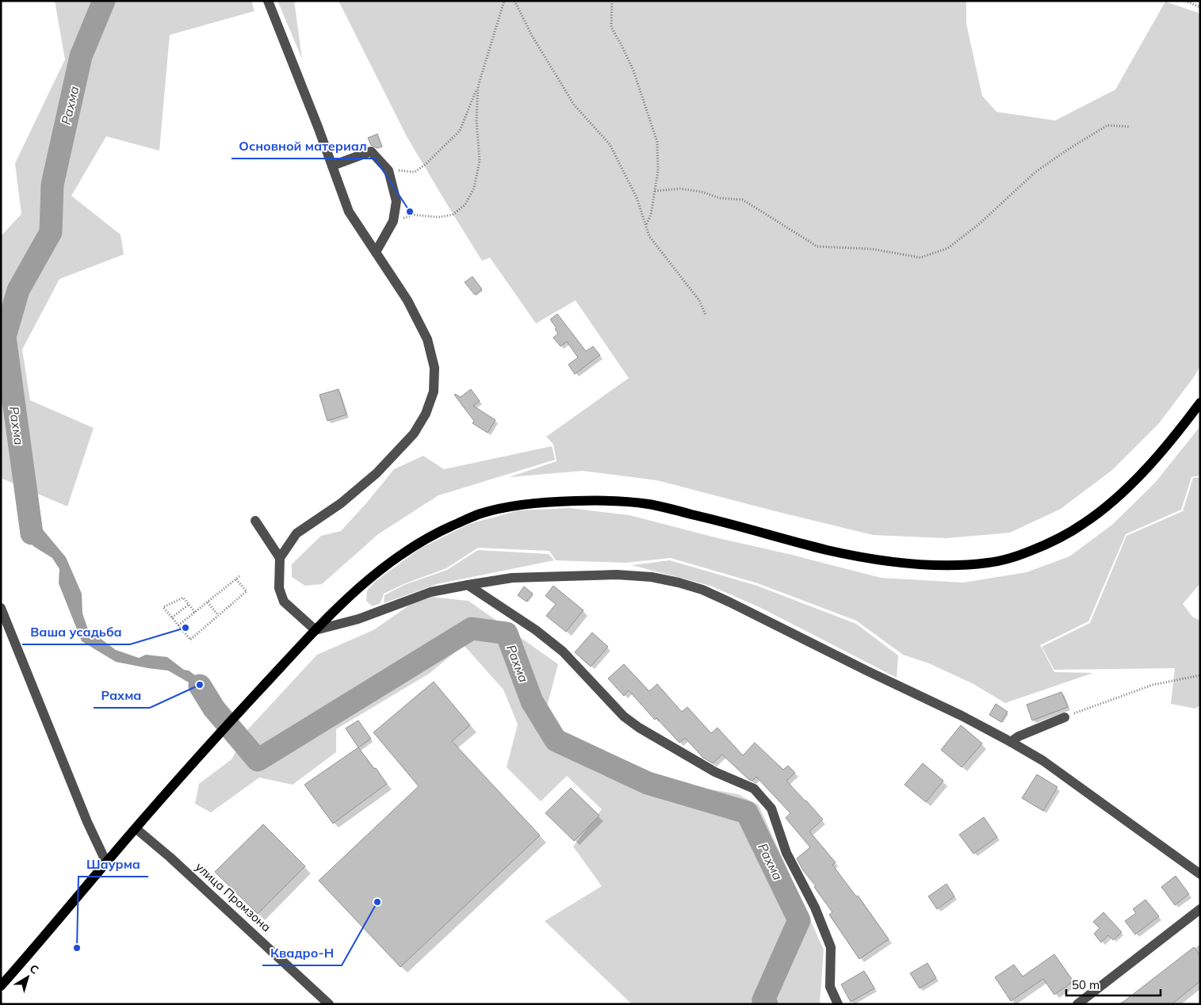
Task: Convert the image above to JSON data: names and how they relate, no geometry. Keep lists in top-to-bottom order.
{
  "streets": {
    "street": ["улица Промзона"]
  },
  "water": ["Рахма"],
  "places": [
    "Основной материал",
    "Ваша усадьба",
    "Рахма",
    "Квадро-Н",
    "Шаурма"
  ],
  "scale_bar": "50 m",
  "north": "top right"
}
